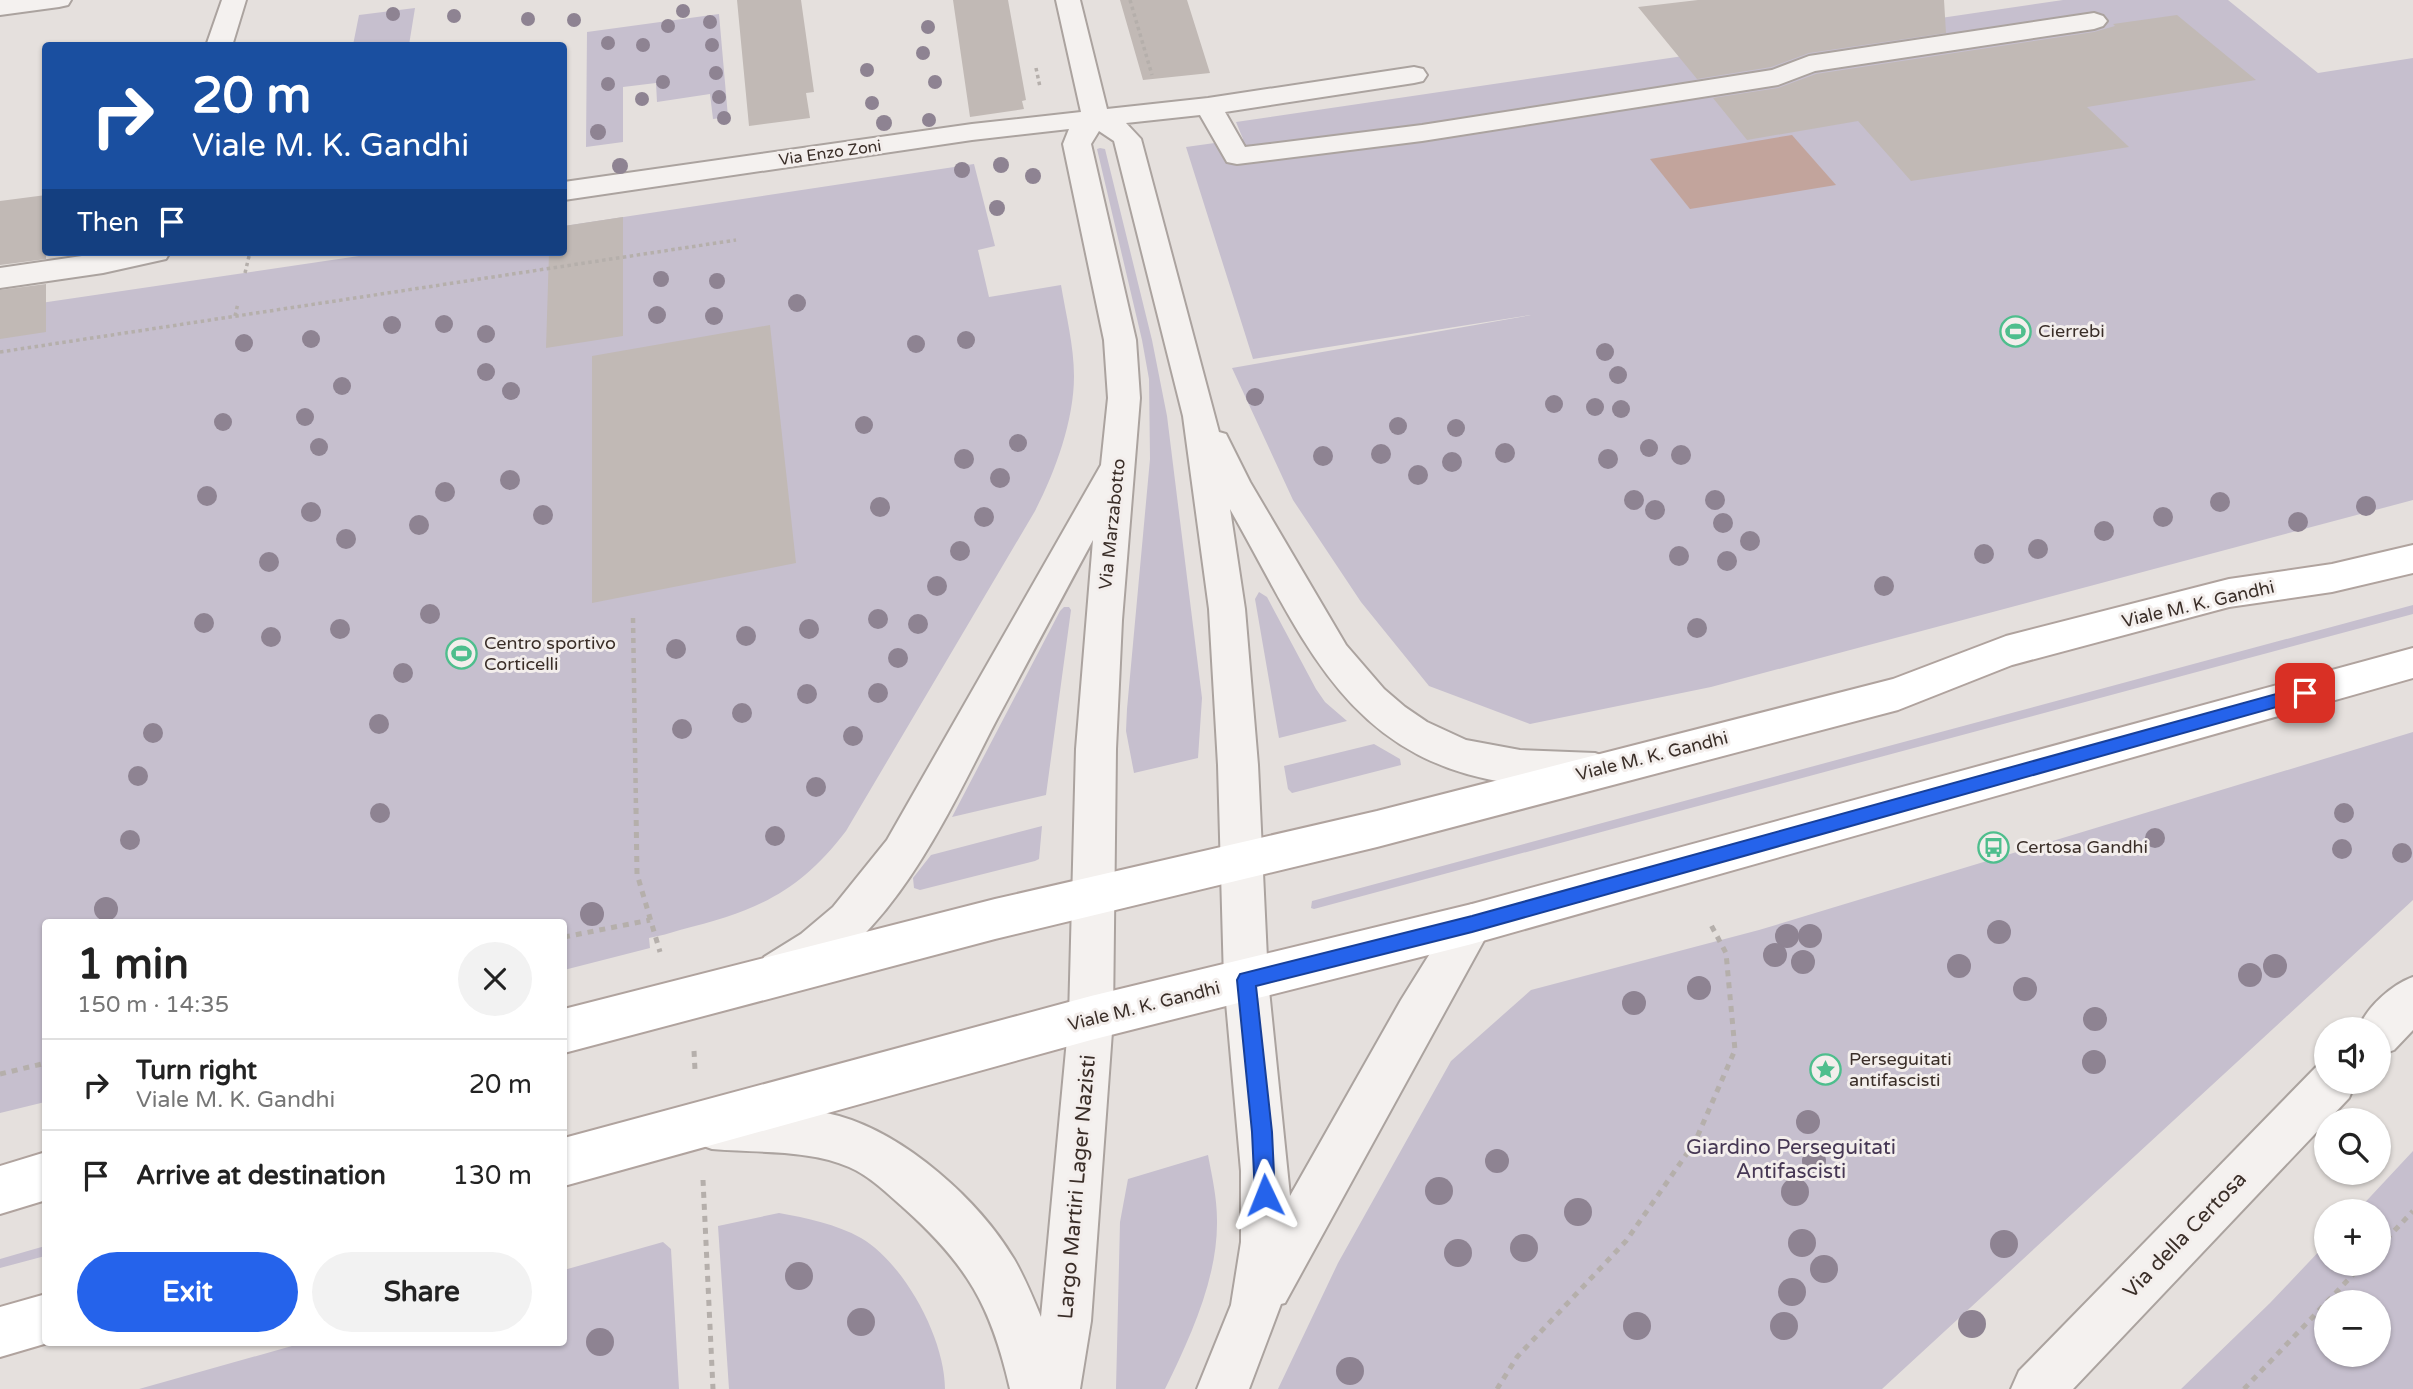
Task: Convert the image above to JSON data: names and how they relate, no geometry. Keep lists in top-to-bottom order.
{
  "streets": {
    "main road": ["Viale M. K. Gandhi"],
    "street": [
      "Via Enzo Zoni",
      "Via Marzabotto",
      "Largo Martiri Lager Nazisti",
      "Via della Certosa"
    ]
  },
  "crossings": [
    ["Via Enzo Zoni", "Via Marzabotto"],
    ["Via Marzabotto", "Viale M. K. Gandhi"],
    ["Via Marzabotto", "Largo Martiri Lager Nazisti"],
    ["Viale M. K. Gandhi", "Largo Martiri Lager Nazisti"]
  ],
  "parks": ["Giardino Perseguitati Antifascisti"],
  "places": {
    "sports": ["Cierrebi", "Centro sportivo Corticelli"],
    "bus stop": ["Certosa Gandhi"],
    "place": ["Perseguitati antifascisti"]
  },
  "page": {
    "turn": ["20 m", "Viale M. K. Gandhi"],
    "then": "Then",
    "heading": ["1 min", "150 m · 14:35"],
    "map_buttons": ["+", "−"],
    "list": [
      {
        "name": "Turn right",
        "note": "Viale M. K. Gandhi",
        "value": "20 m"
      },
      {
        "name": "Arrive at destination",
        "value": "130 m"
      }
    ],
    "buttons": ["Exit", "Share"]
  }
}
